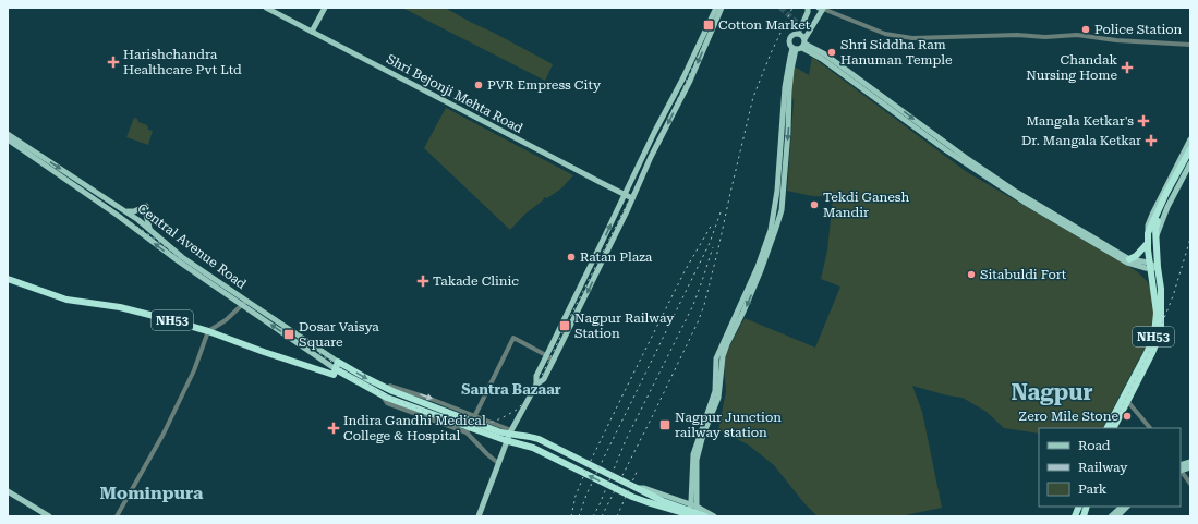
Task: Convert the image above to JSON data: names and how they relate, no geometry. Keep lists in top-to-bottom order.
{
  "streets": {
    "highway": ["Central Avenue Road", "NH53"],
    "main road": ["Shri Bejonji Mehta Road"]
  },
  "crossings": [
    ["Central Avenue Road", "NH53"]
  ],
  "districts": ["Santra Bazaar", "Nagpur", "Mominpura"],
  "places": {
    "transit": [
      "Cotton Market",
      "Nagpur Railway Station",
      "Dosar Vaisya Square",
      "Nagpur Junction railway station"
    ],
    "other": [
      "Police Station",
      "Shri Siddha Ram Hanuman Temple",
      "PVR Empress City",
      "Tekdi Ganesh Mandir",
      "Ratan Plaza",
      "Sitabuldi Fort",
      "Zero Mile Stone"
    ],
    "health": [
      "Harishchandra Healthcare Pvt Ltd",
      "Chandak Nursing Home",
      "Mangala Ketkar's",
      "Dr. Mangala Ketkar",
      "Takade Clinic",
      "Indira Gandhi Medical College & Hospital"
    ]
  },
  "legend": ["Road", "Railway", "Park"]
}
